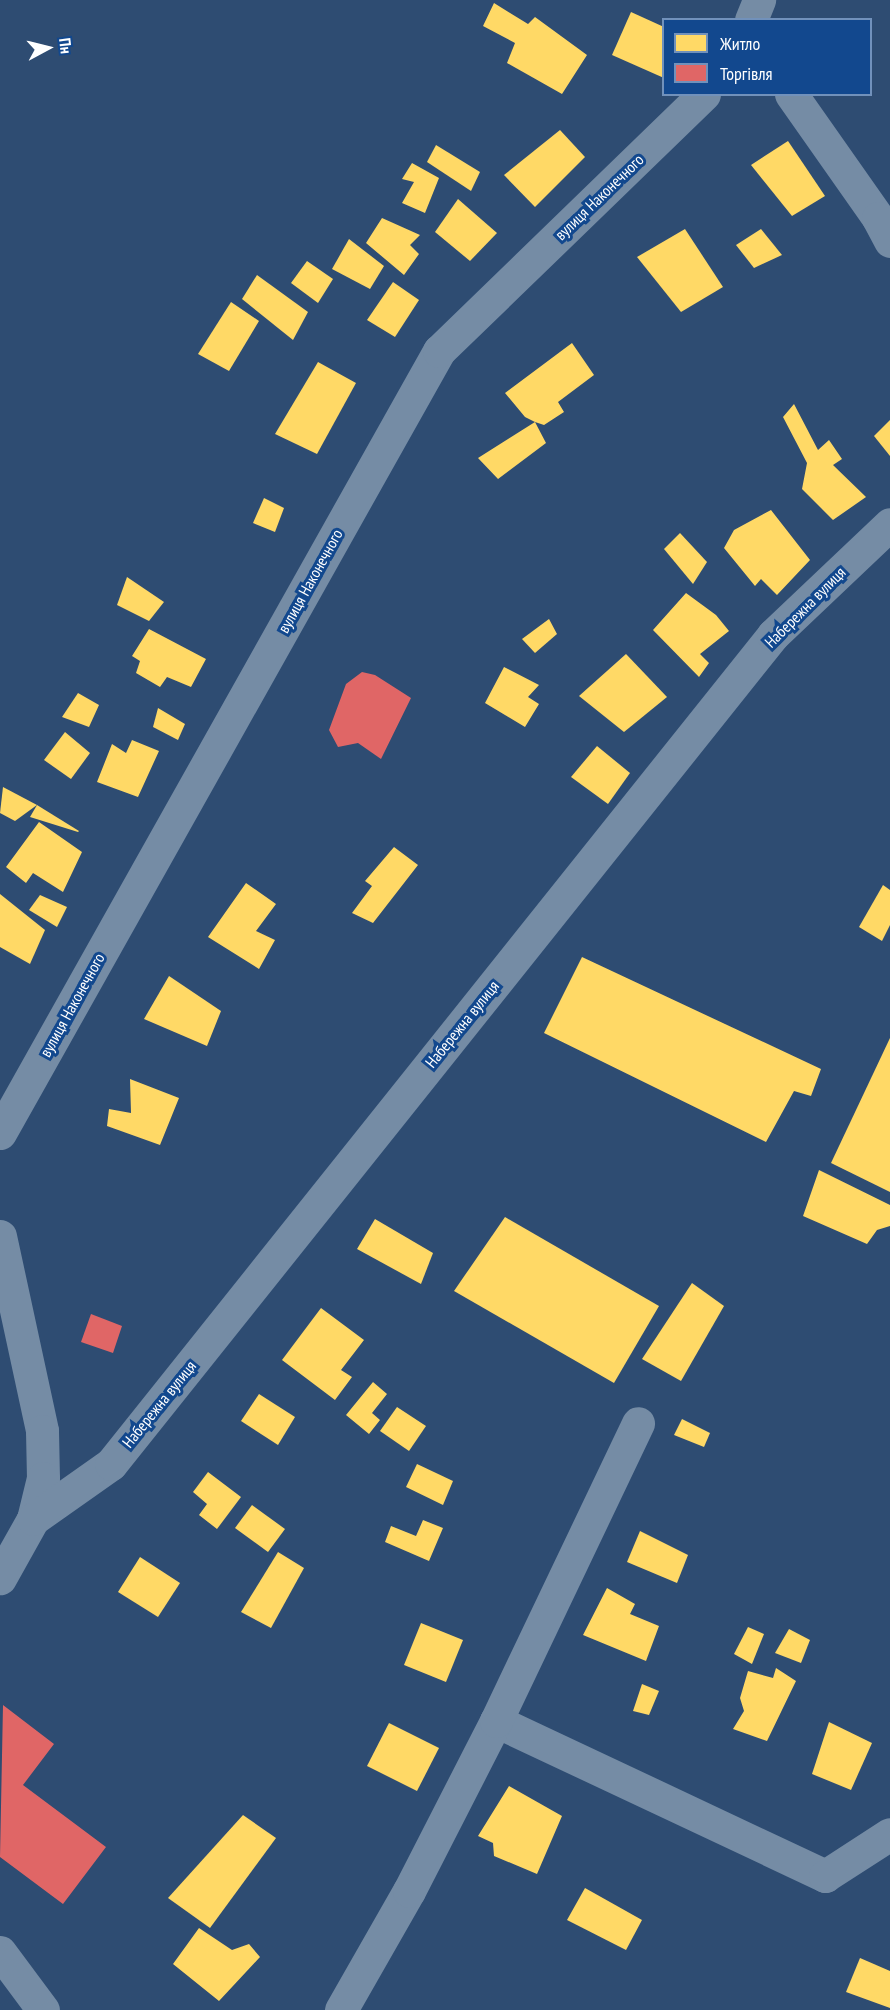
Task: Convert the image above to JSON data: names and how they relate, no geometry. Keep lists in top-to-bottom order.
{
  "streets": {
    "street": ["вулиця Наконечного", "Набережна вулиця"]
  },
  "legend": ["Житло", "Торгівля"],
  "north": "right"
}
